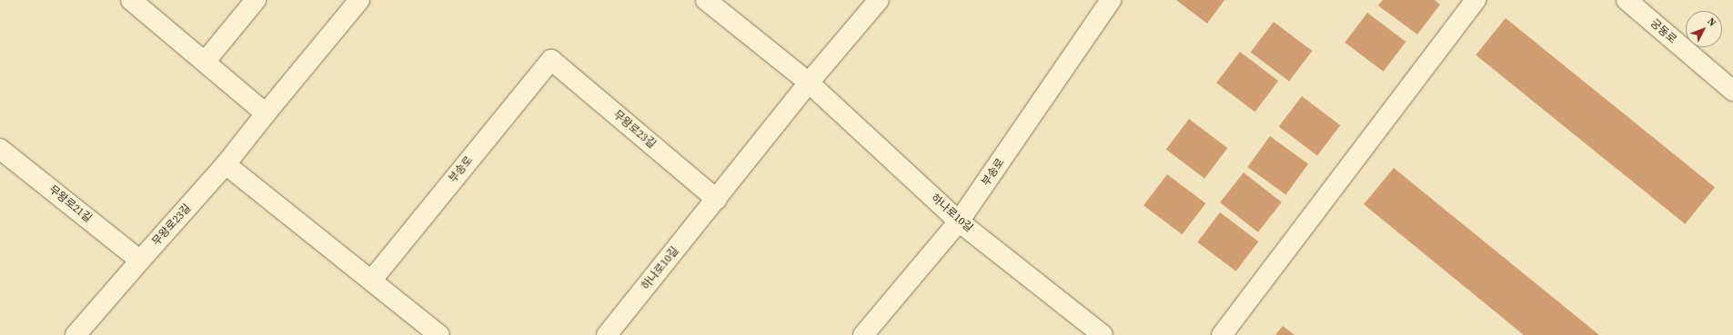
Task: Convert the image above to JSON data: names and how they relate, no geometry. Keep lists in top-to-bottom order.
{
  "streets": {
    "street": [
      "궁동로",
      "무왕로23길",
      "부송로",
      "무왕로21길",
      "하나로10길"
    ]
  },
  "crossings": [
    ["무왕로23길", "부송로"],
    ["무왕로23길", "무왕로21길"],
    ["무왕로23길", "하나로10길"],
    ["부송로", "하나로10길"]
  ],
  "north": "top right"
}
